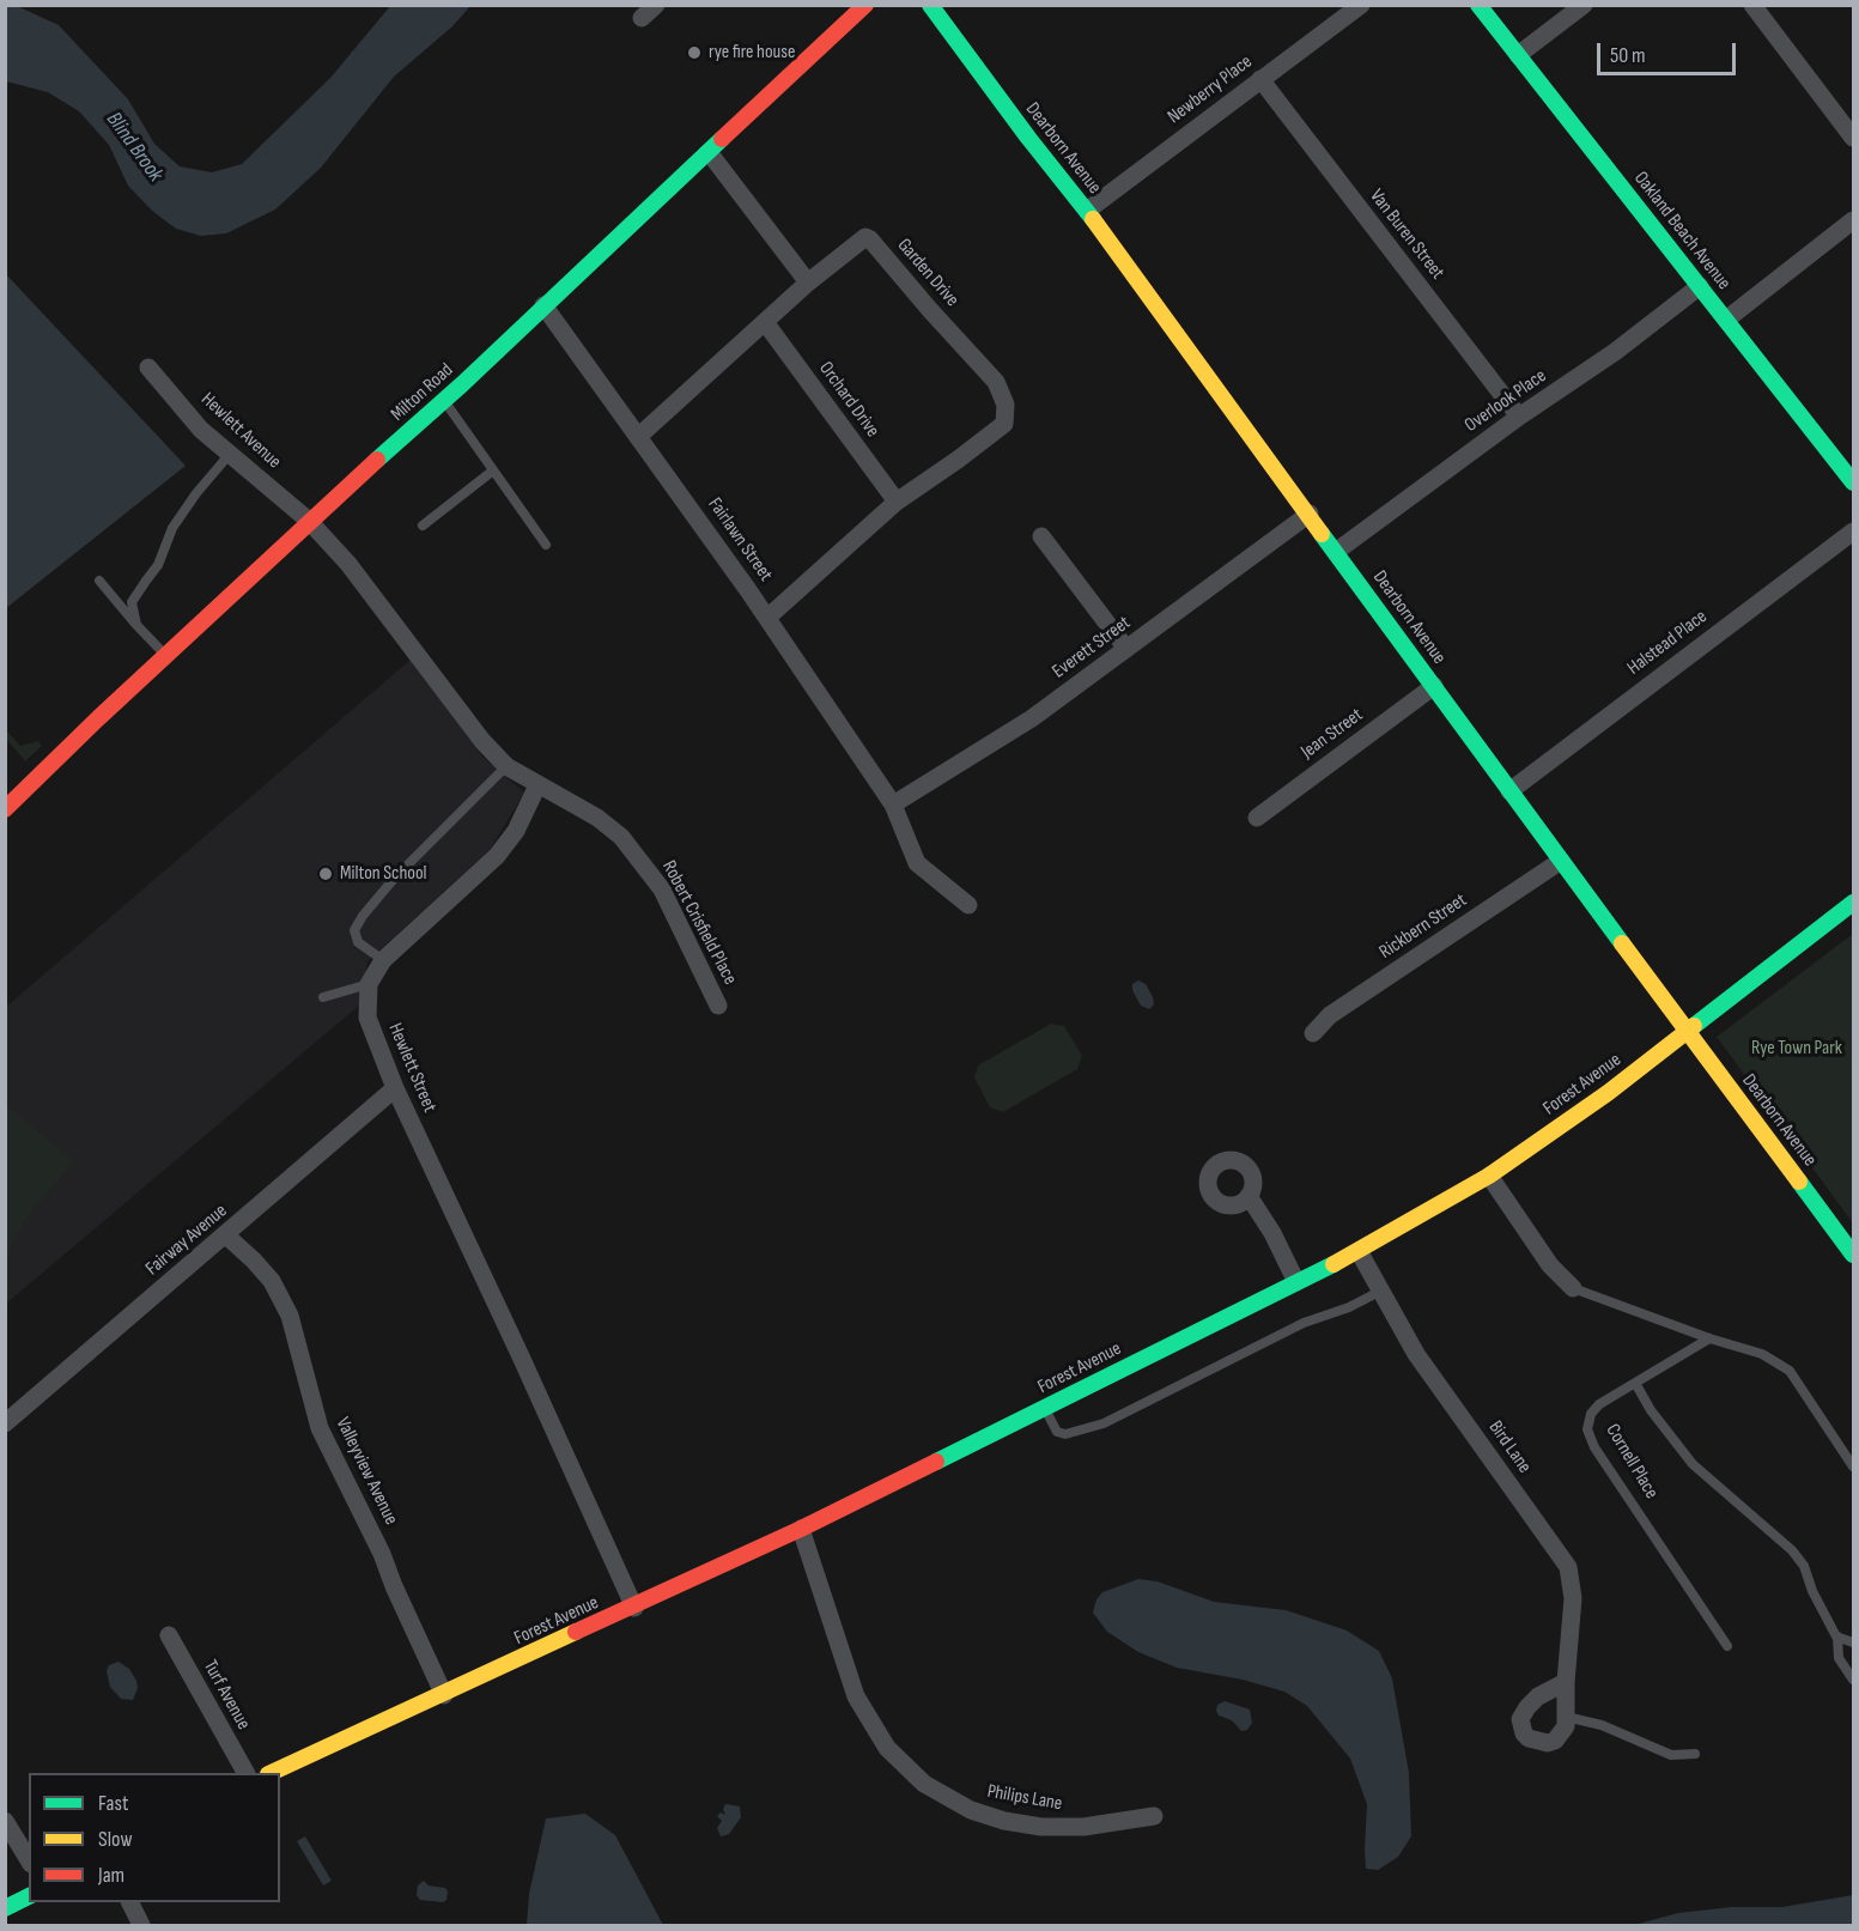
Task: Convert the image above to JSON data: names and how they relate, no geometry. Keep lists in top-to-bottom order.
{
  "streets": {
    "street": [
      "Newberry Place",
      "Dearborn Avenue",
      "Oakland Beach Avenue",
      "Van Buren Street",
      "Garden Drive",
      "Milton Road",
      "Orchard Drive",
      "Overlook Place",
      "Hewlett Avenue",
      "Fairlawn Street",
      "Halstead Place",
      "Everett Street",
      "Jean Street",
      "Robert Crisfield Place",
      "Rickbern Street",
      "Hewlett Street",
      "Forest Avenue",
      "Fairway Avenue",
      "Bird Lane",
      "Valleyview Avenue",
      "Turf Avenue",
      "Philips Lane"
    ],
    "lane": ["Cornell Place"]
  },
  "crossings": [
    ["Newberry Place", "Dearborn Avenue"],
    ["Newberry Place", "Van Buren Street"],
    ["Dearborn Avenue", "Overlook Place"],
    ["Dearborn Avenue", "Halstead Place"],
    ["Dearborn Avenue", "Everett Street"],
    ["Dearborn Avenue", "Jean Street"],
    ["Dearborn Avenue", "Rickbern Street"],
    ["Dearborn Avenue", "Forest Avenue"],
    ["Oakland Beach Avenue", "Overlook Place"],
    ["Van Buren Street", "Overlook Place"],
    ["Garden Drive", "Orchard Drive"],
    ["Garden Drive", "Fairlawn Street"],
    ["Milton Road", "Hewlett Avenue"],
    ["Milton Road", "Fairlawn Street"],
    ["Fairlawn Street", "Everett Street"],
    ["Hewlett Street", "Forest Avenue"],
    ["Hewlett Street", "Fairway Avenue"],
    ["Forest Avenue", "Bird Lane"],
    ["Forest Avenue", "Valleyview Avenue"],
    ["Forest Avenue", "Philips Lane"],
    ["Fairway Avenue", "Valleyview Avenue"]
  ],
  "water": ["Blind Brook"],
  "parks": ["Rye Town Park"],
  "places": ["rye fire house", "Milton School"],
  "legend": ["Fast", "Slow", "Jam"],
  "scale_bar": "50 m"
}
